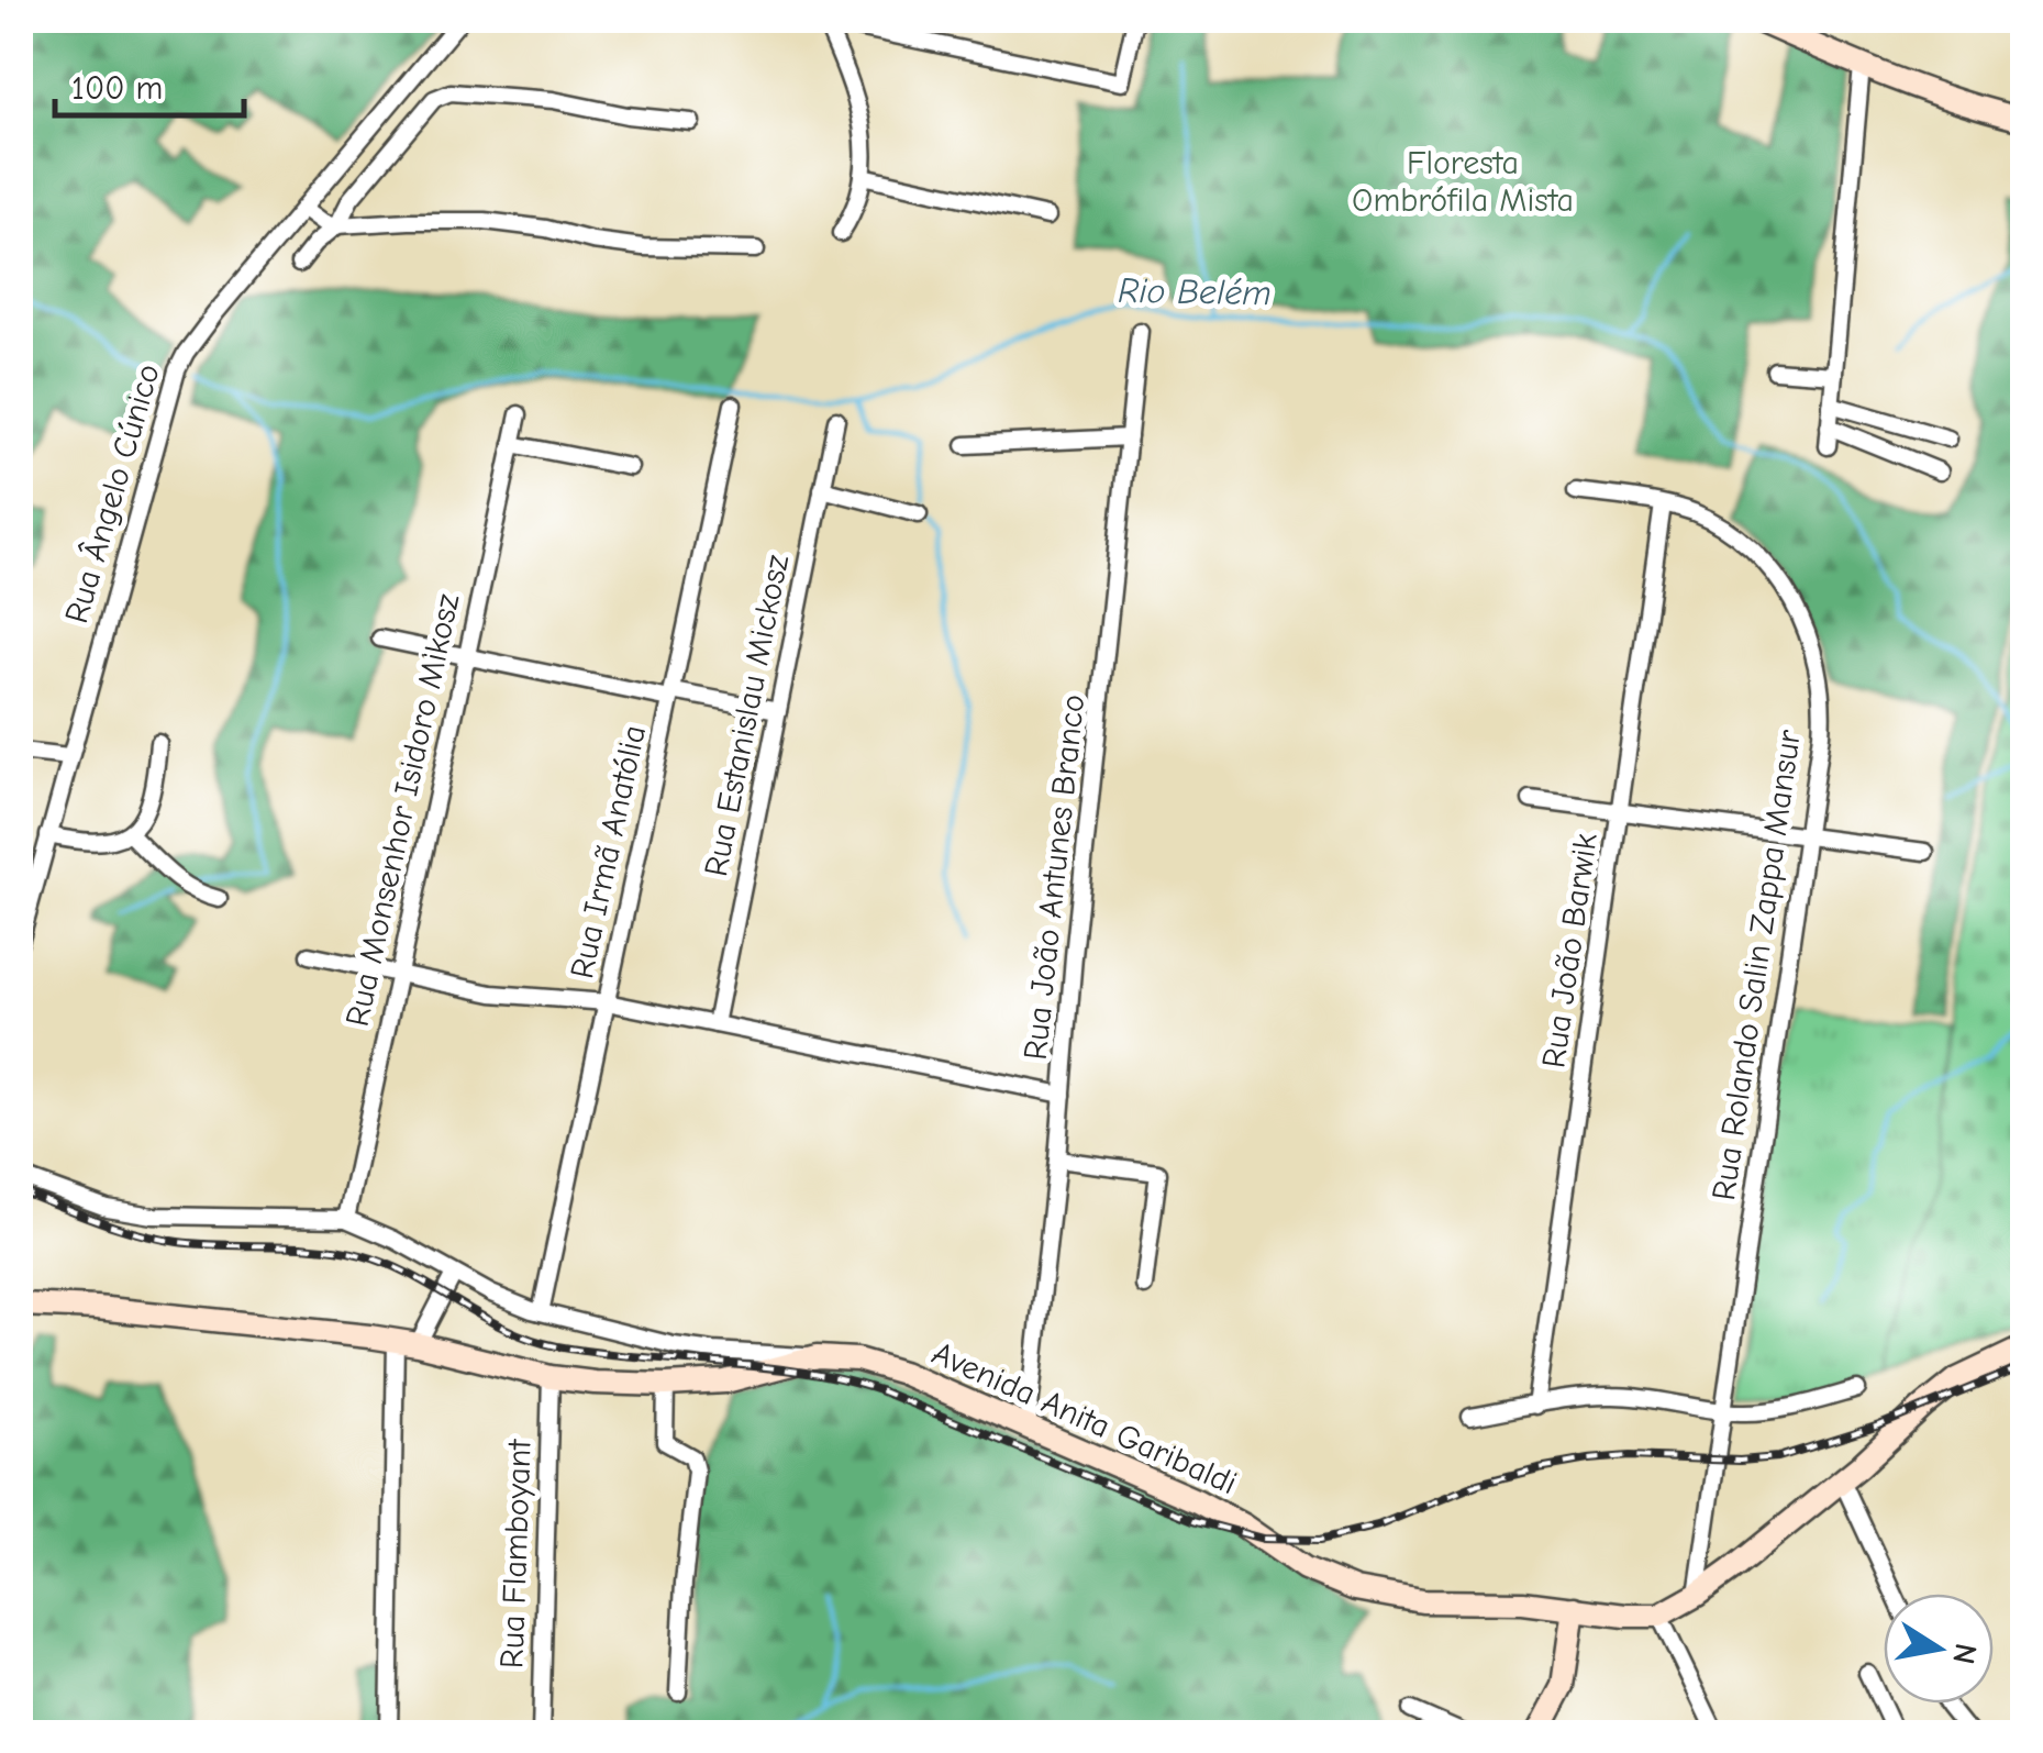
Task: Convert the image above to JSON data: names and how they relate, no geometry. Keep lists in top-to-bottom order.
{
  "streets": {
    "main road": ["Avenida Anita Garibaldi"],
    "street": [
      "Rua Ângelo Cúnico",
      "Rua Estanislau Mickosz",
      "Rua Monsenhor Isidoro Mikosz",
      "Rua Irmã Anatólia",
      "Rua João Antunes Branco",
      "Rua João Barwik",
      "Rua Rolando Salin Zappa Mansur",
      "Rua Flamboyant"
    ]
  },
  "crossings": [
    ["Rua João Antunes Branco", "Avenida Anita Garibaldi"],
    ["Rua João Barwik", "Rua Rolando Salin Zappa Mansur"],
    ["Avenida Anita Garibaldi", "Rua Flamboyant"]
  ],
  "water": ["Rio Belém"],
  "parks": ["Floresta Ombrófila Mista"],
  "scale_bar": "100 m",
  "north": "right"
}
